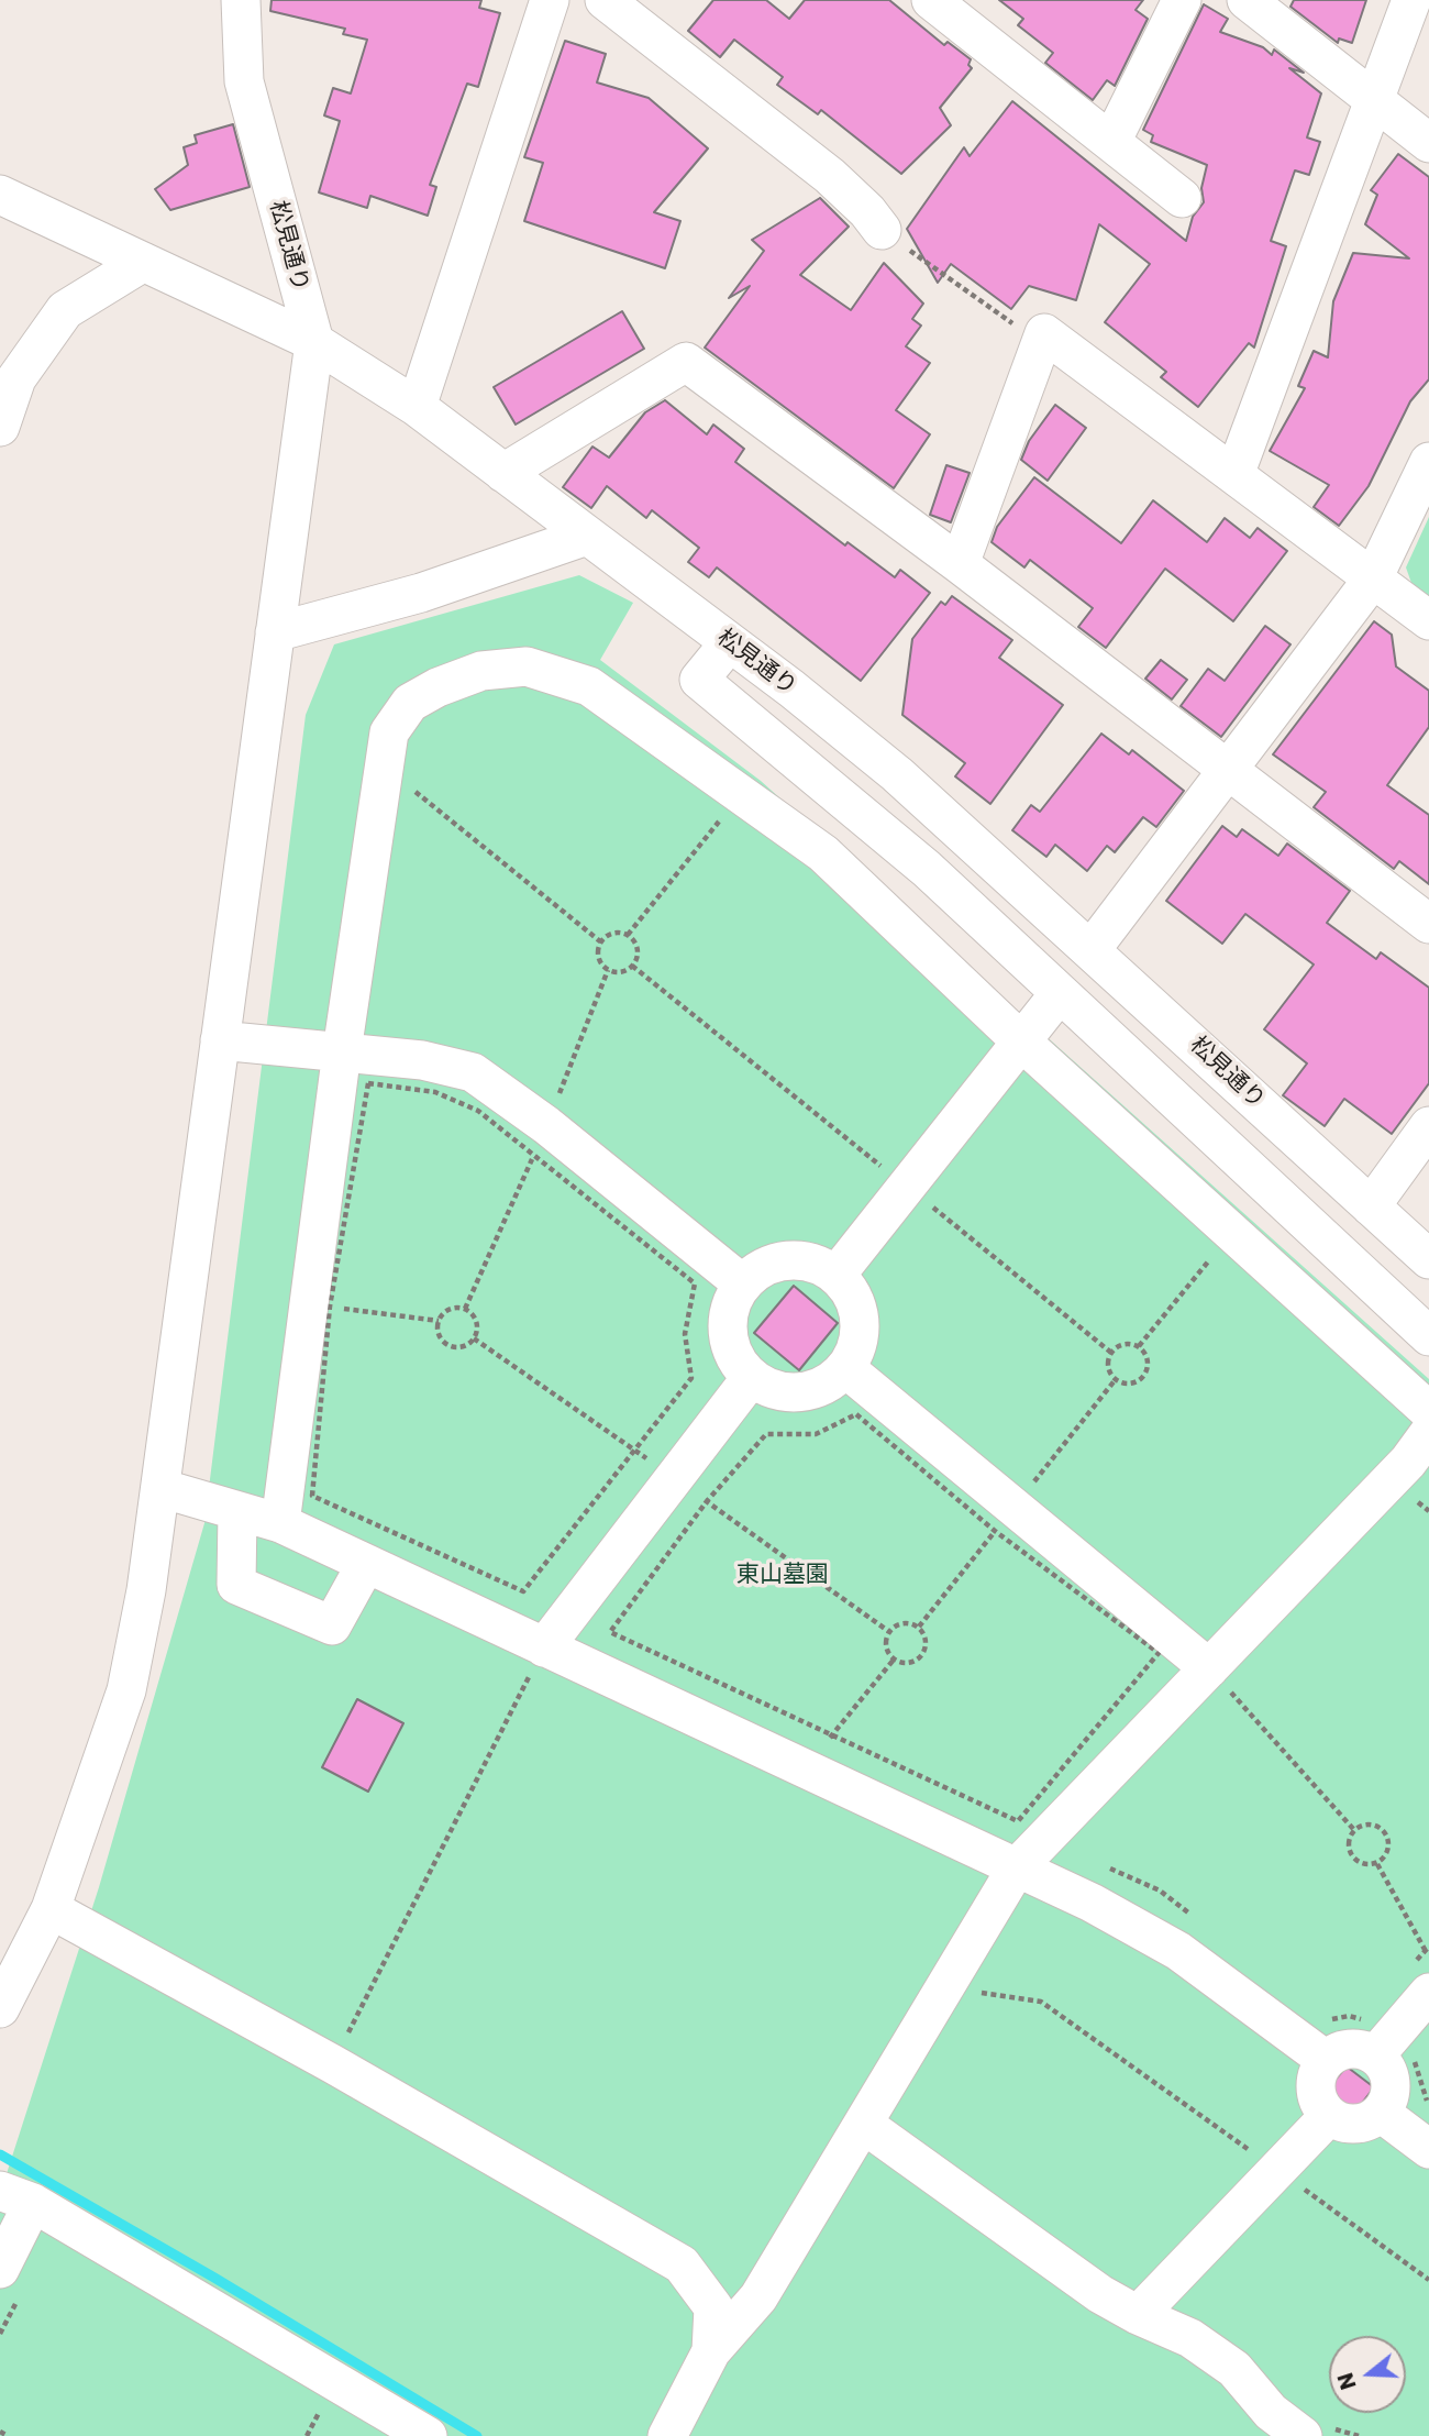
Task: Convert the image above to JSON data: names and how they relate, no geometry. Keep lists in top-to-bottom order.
{
  "streets": {
    "street": ["松見通り"]
  },
  "parks": ["東山墓園"],
  "north": "left"
}
